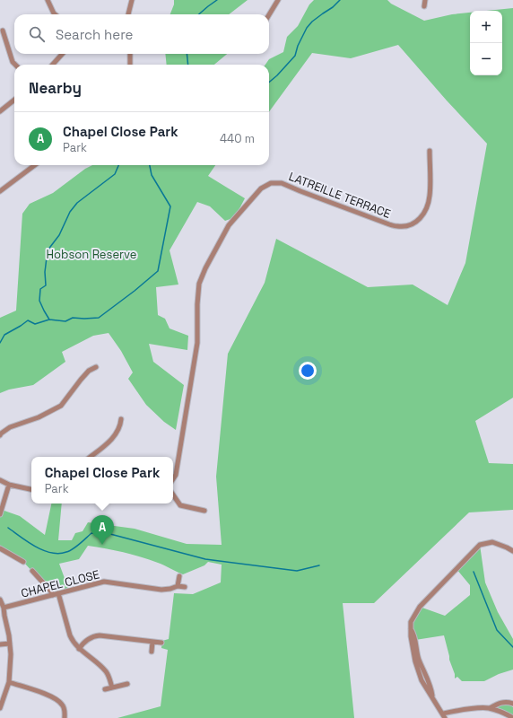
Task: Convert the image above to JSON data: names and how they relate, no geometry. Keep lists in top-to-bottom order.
{
  "streets": {
    "street": ["LATREILLE TERRACE", "CHAPEL CLOSE"]
  },
  "parks": ["Hobson Reserve"],
  "page": {
    "map_buttons": ["+", "−"],
    "search": "Search here",
    "heading": "Nearby",
    "list": [
      {
        "mark": "A",
        "name": "Chapel Close Park",
        "note": "Park",
        "value": "440 m"
      }
    ],
    "popup": ["Chapel Close Park", "Park"],
    "pins": "A"
  }
}
